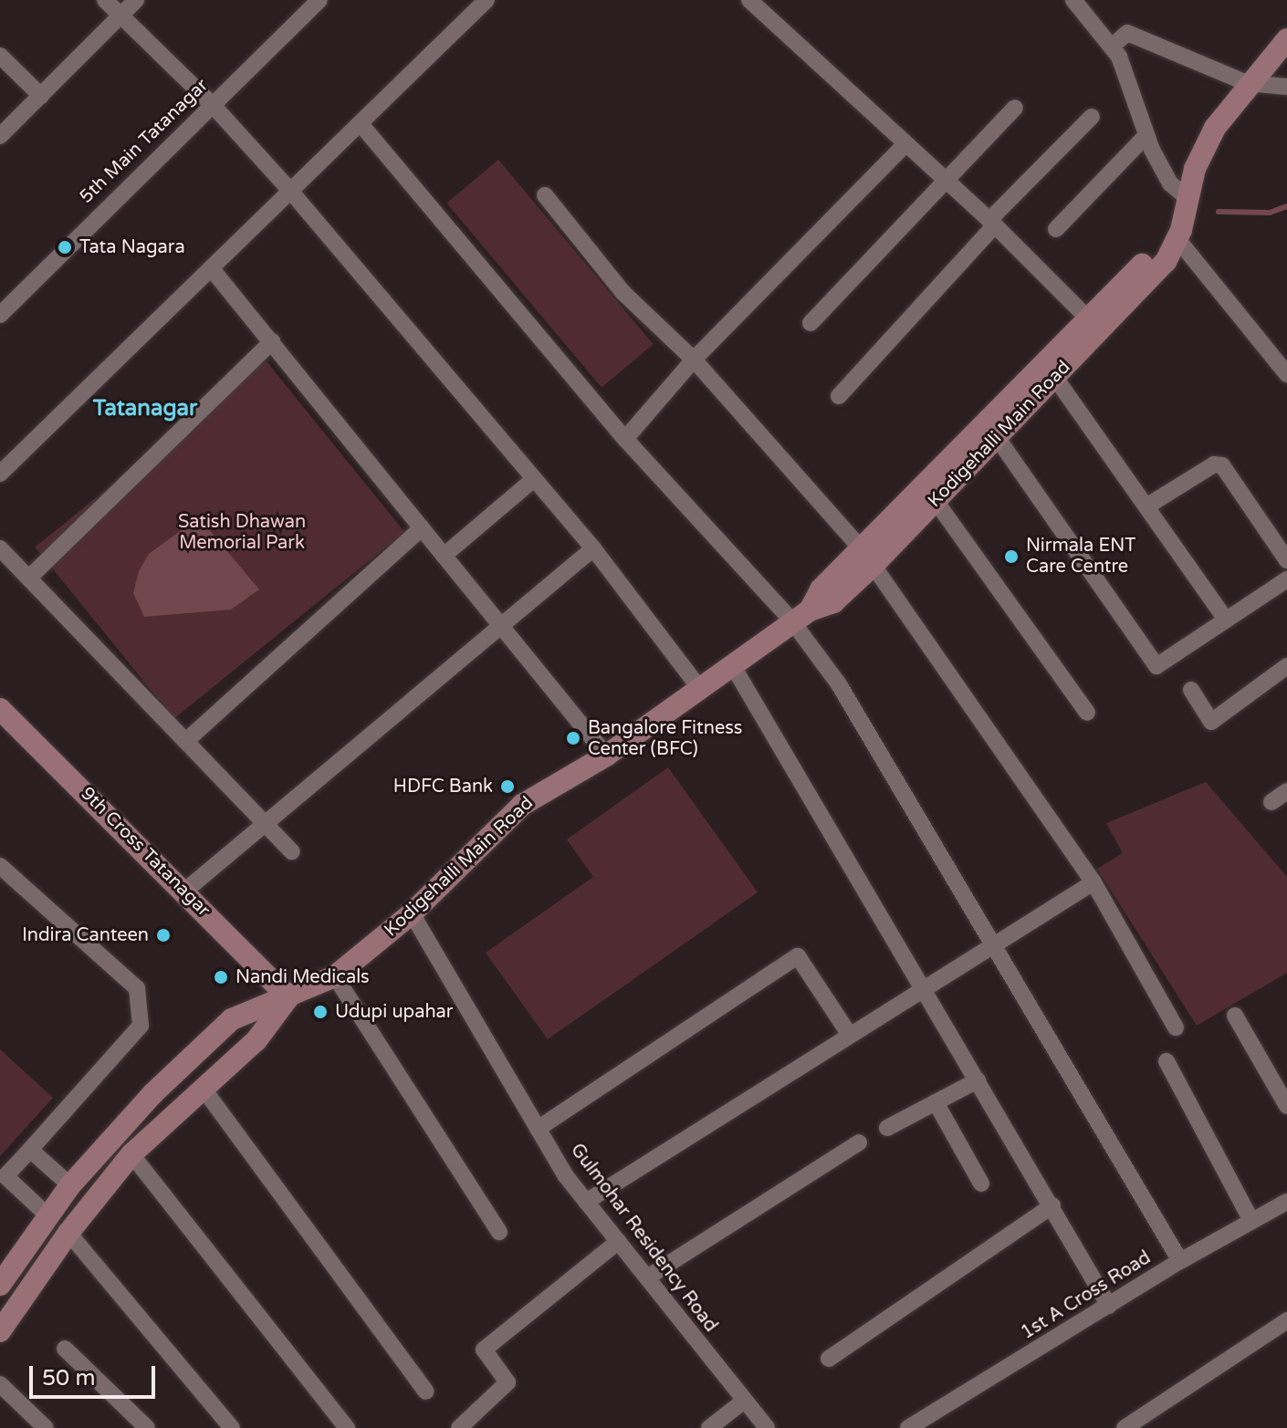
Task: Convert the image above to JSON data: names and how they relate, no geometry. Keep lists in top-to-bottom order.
{
  "streets": {
    "street": [
      "5th Main Tatanagar",
      "Kodigehalli Main Road",
      "9th Cross Tatanagar",
      "Gulmohar Residency Road",
      "1st A Cross Road"
    ]
  },
  "crossings": [
    ["Kodigehalli Main Road", "9th Cross Tatanagar"],
    ["Kodigehalli Main Road", "Gulmohar Residency Road"]
  ],
  "districts": ["Tatanagar"],
  "parks": ["Satish Dhawan Memorial Park"],
  "places": [
    "Tata Nagara",
    "Nirmala ENT Care Centre",
    "Bangalore Fitness Center (BFC)",
    "HDFC Bank",
    "Indira Canteen",
    "Nandi Medicals",
    "Udupi upahar"
  ],
  "scale_bar": "50 m"
}
